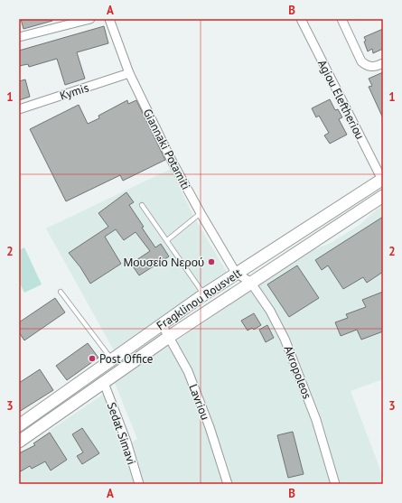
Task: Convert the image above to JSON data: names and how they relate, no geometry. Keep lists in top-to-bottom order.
{
  "streets": {
    "main road": ["Fragklinou Rousvelt"],
    "street": [
      "Kymis",
      "Agiou Eleftheriou",
      "Giannaki Potamiti",
      "Akropoleos",
      "Lavriou",
      "Sedat Simavi"
    ]
  },
  "crossings": [
    ["Kymis", "Giannaki Potamiti"],
    ["Agiou Eleftheriou", "Fragklinou Rousvelt"],
    ["Giannaki Potamiti", "Fragklinou Rousvelt"],
    ["Giannaki Potamiti", "Akropoleos"],
    ["Fragklinou Rousvelt", "Akropoleos"],
    ["Fragklinou Rousvelt", "Lavriou"],
    ["Fragklinou Rousvelt", "Sedat Simavi"]
  ],
  "places": ["Μουσείο Νερού", "Post Office"],
  "grid": {
    "columns": ["A", "B"],
    "rows": ["1", "2", "3"]
  }
}
